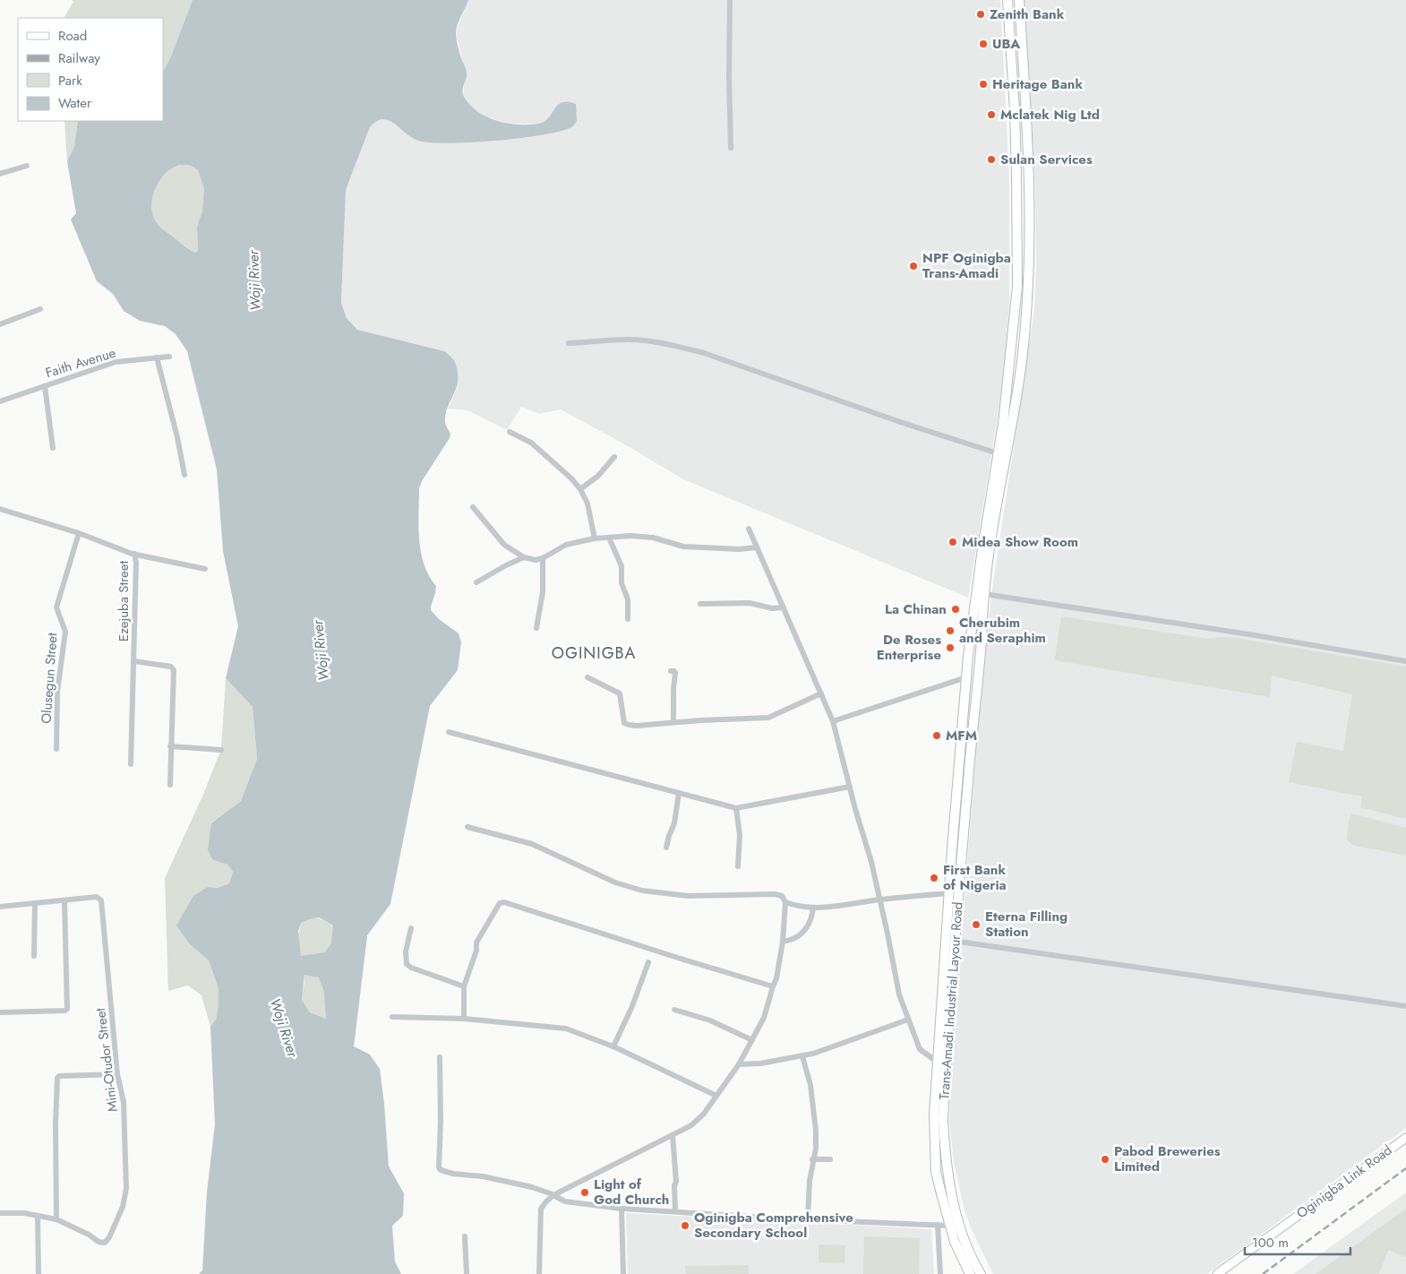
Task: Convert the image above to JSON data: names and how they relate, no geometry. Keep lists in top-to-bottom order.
{
  "streets": {
    "main road": ["Trans-Amadi Industrial Layour Road"],
    "street": [
      "Faith Avenue",
      "Ezejuba Street",
      "Olusegun Street",
      "Mini-Otudor Street",
      "Oginigba Link Road"
    ]
  },
  "crossings": [
    ["Ezejuba Street", "Olusegun Street"]
  ],
  "districts": ["OGINIGBA"],
  "water": ["Woji River"],
  "places": [
    "Zenith Bank",
    "UBA",
    "Heritage Bank",
    "Mclatek Nig Ltd",
    "Sulan Services",
    "NPF Oginigba Trans-Amadi",
    "Midea Show Room",
    "La Chinan",
    "Cherubim and Seraphim",
    "De Roses Enterprise",
    "MFM",
    "First Bank of Nigeria",
    "Eterna Filling Station",
    "Pabod Breweries Limited",
    "Light of God Church",
    "Oginigba Comprehensive Secondary School"
  ],
  "legend": [
    "Road",
    "Railway",
    "Park",
    "Water"
  ],
  "scale_bar": "100 m"
}
